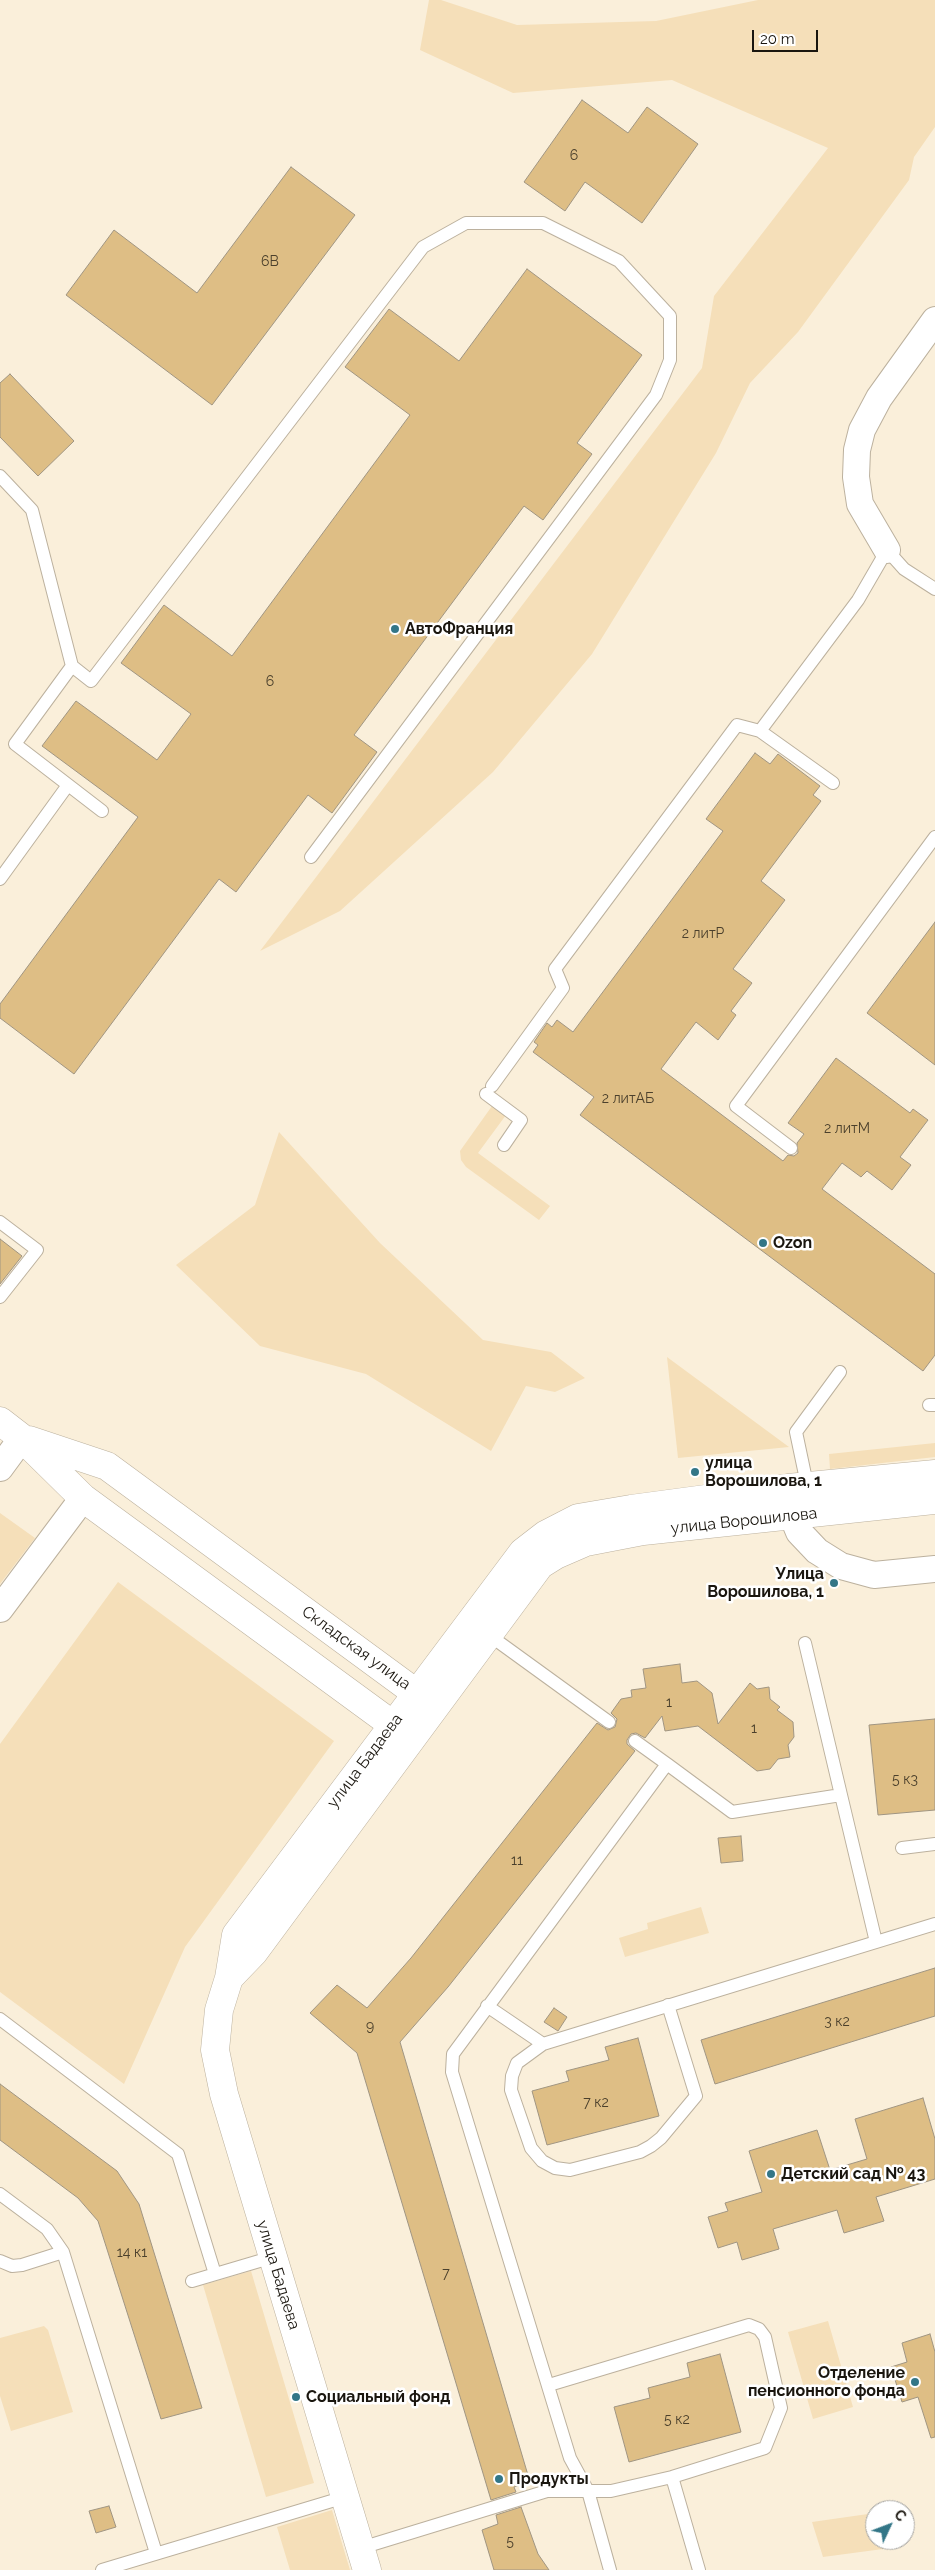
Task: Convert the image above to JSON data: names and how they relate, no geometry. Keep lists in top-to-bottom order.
{
  "streets": {
    "street": ["улица Ворошилова", "Складская улица", "улица Бадаева"]
  },
  "crossings": [
    ["улица Ворошилова", "улица Бадаева"],
    ["Складская улица", "улица Бадаева"]
  ],
  "places": [
    "АвтоФранция",
    "Ozon",
    "улица Ворошилова, 1",
    "Улица Ворошилова, 1",
    "Детский сад № 43",
    "Отделение пенсионного фонда",
    "Социальный фонд",
    "Продукты"
  ],
  "house_numbers": [
    "6",
    "6В",
    "6",
    "2 литР",
    "2 литАБ",
    "2 литМ",
    "1",
    "1",
    "5 к3",
    "11",
    "3 к2",
    "9",
    "7 к2",
    "14 к1",
    "7",
    "5 к2",
    "5"
  ],
  "scale_bar": "20 m",
  "north": "top right"
}
